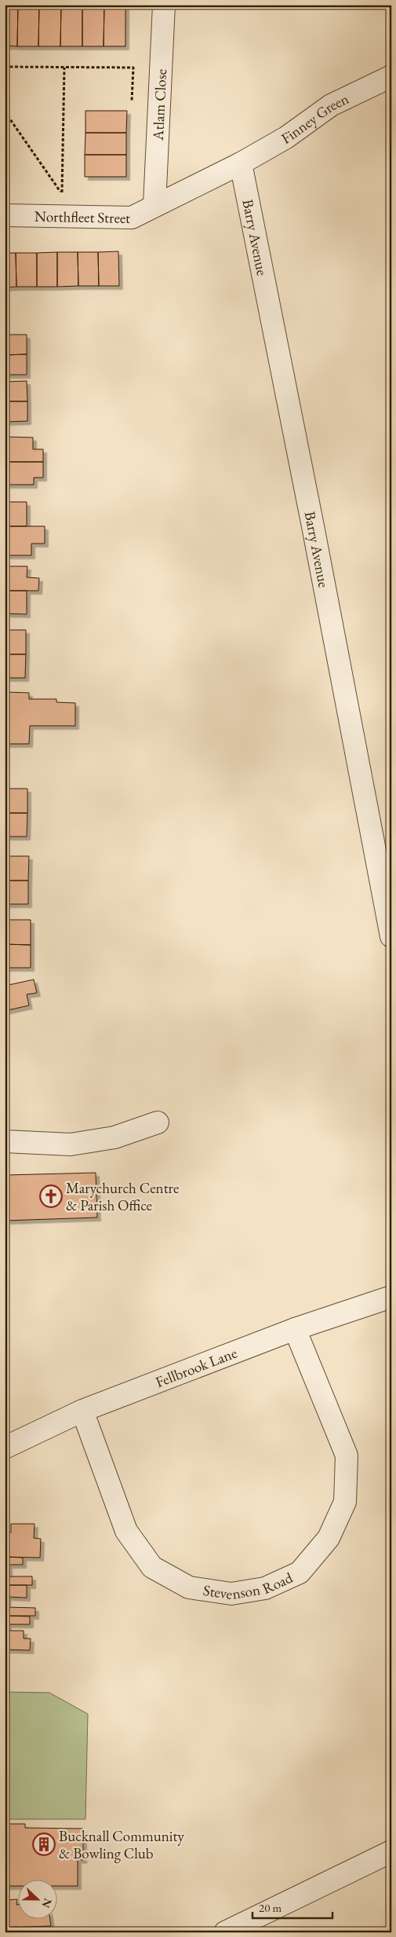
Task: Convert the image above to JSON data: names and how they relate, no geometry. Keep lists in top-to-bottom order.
{
  "streets": {
    "street": [
      "Atlam Close",
      "Finney Green",
      "Northfleet Street",
      "Barry Avenue",
      "Fellbrook Lane",
      "Stevenson Road"
    ]
  },
  "crossings": [
    ["Atlam Close", "Northfleet Street"],
    ["Finney Green", "Northfleet Street"],
    ["Finney Green", "Barry Avenue"],
    ["Northfleet Street", "Barry Avenue"],
    ["Fellbrook Lane", "Stevenson Road"]
  ],
  "places": {
    "church": ["Marychurch Centre & Parish Office"],
    "building": ["Bucknall Community & Bowling Club"]
  },
  "scale_bar": "20 m",
  "north": "right"
}
